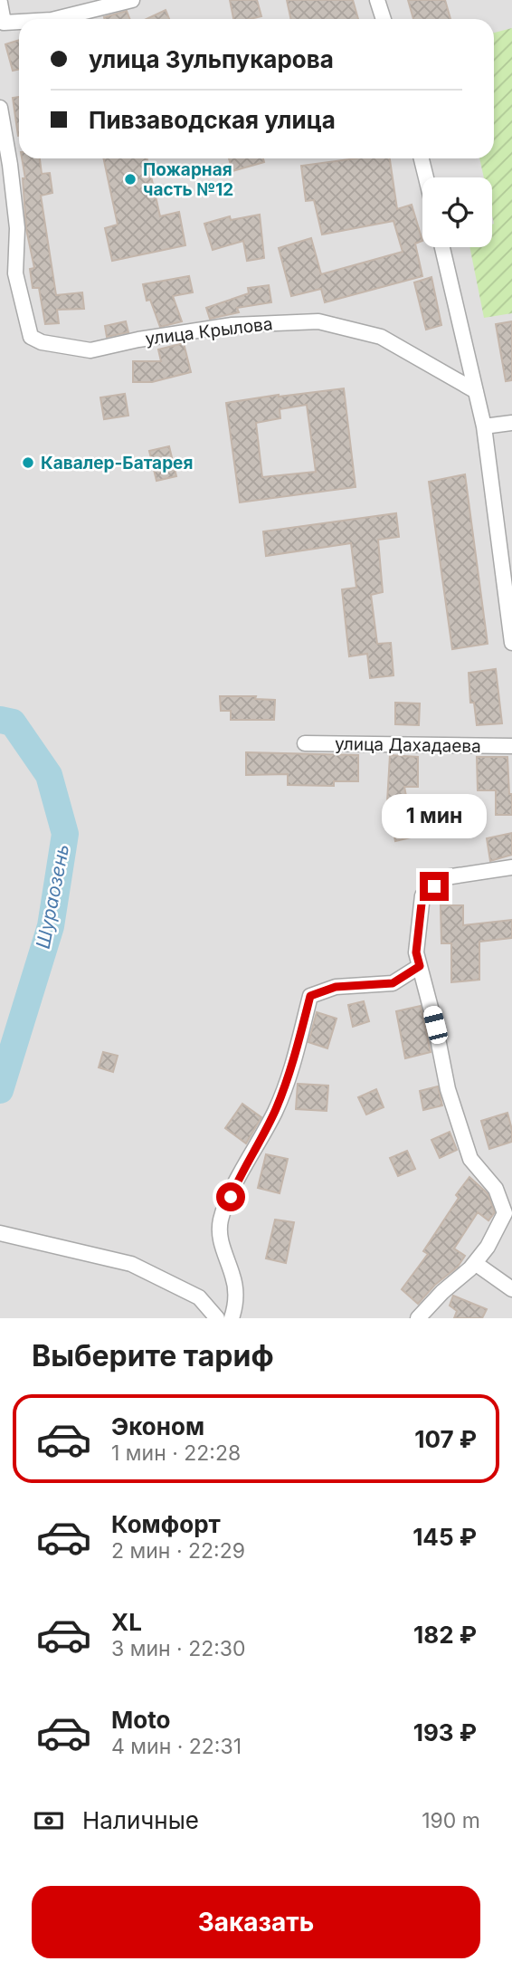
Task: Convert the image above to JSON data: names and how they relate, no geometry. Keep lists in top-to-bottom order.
{
  "streets": {
    "street": ["улица Крылова", "улица Дахадаева"]
  },
  "water": ["Шураозень"],
  "places": ["Пожарная часть №12", "Кавалер-Батарея"],
  "page": {
    "banner": ["улица Зульпукарова", "Пивзаводская улица"],
    "bubble": "1 мин",
    "heading": "Выберите тариф",
    "list": [
      {
        "name": "Эконом",
        "note": "1 мин · 22:28",
        "value": "107 ₽"
      },
      {
        "name": "Комфорт",
        "note": "2 мин · 22:29",
        "value": "145 ₽"
      },
      {
        "name": "XL",
        "note": "3 мин · 22:30",
        "value": "182 ₽"
      },
      {
        "name": "Moto",
        "note": "4 мин · 22:31",
        "value": "193 ₽"
      }
    ],
    "pay": ["Наличные", "190 m"],
    "buttons": "Заказать"
  }
}
